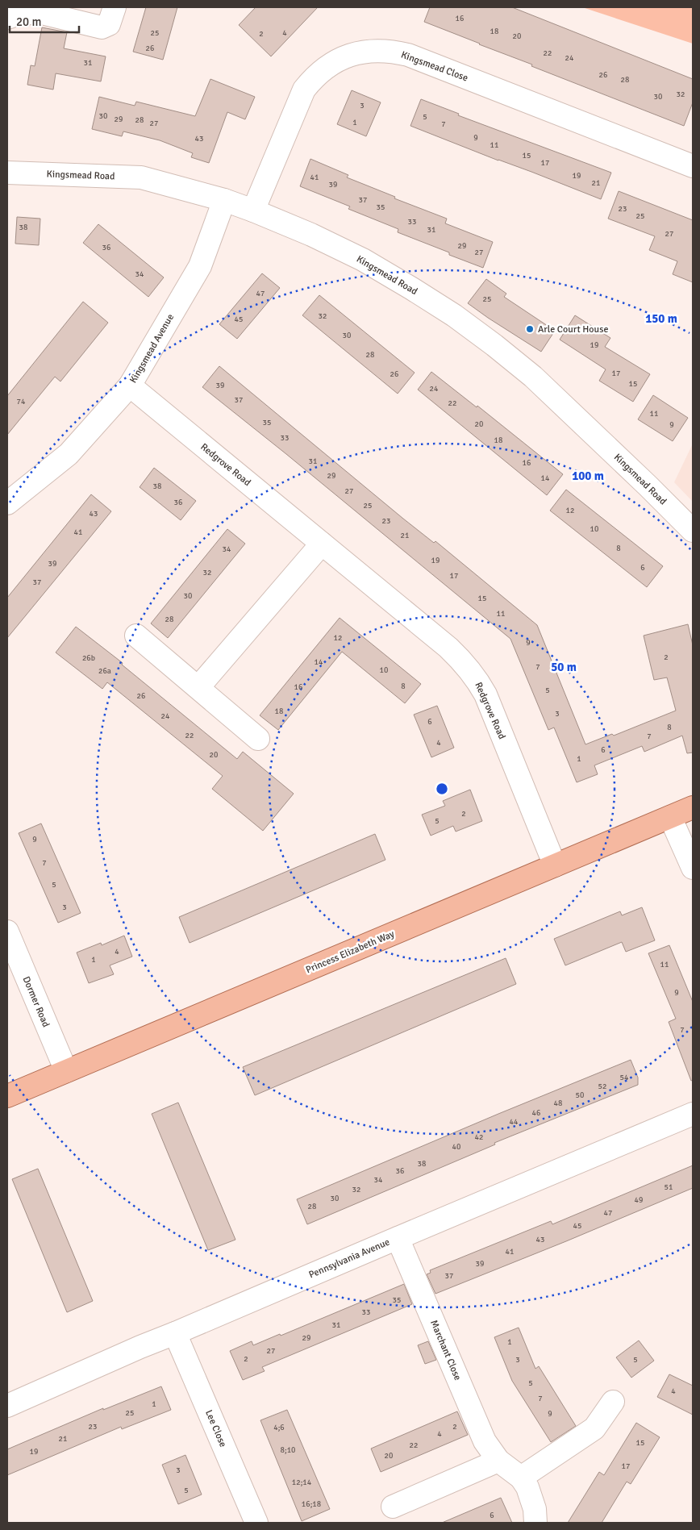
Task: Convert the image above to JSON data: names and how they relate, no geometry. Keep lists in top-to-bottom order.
{
  "streets": {
    "main road": ["Princess Elizabeth Way"],
    "street": [
      "Kingsmead Close",
      "Kingsmead Road",
      "Kingsmead Avenue",
      "Redgrove Road",
      "Dormer Road",
      "Pennsylvania Avenue",
      "Marchant Close",
      "Lee Close"
    ]
  },
  "crossings": [
    ["Kingsmead Close", "Kingsmead Road"],
    ["Kingsmead Road", "Kingsmead Avenue"],
    ["Kingsmead Avenue", "Redgrove Road"],
    ["Redgrove Road", "Princess Elizabeth Way"],
    ["Princess Elizabeth Way", "Dormer Road"],
    ["Pennsylvania Avenue", "Marchant Close"],
    ["Pennsylvania Avenue", "Lee Close"]
  ],
  "places": ["Arle Court House"],
  "house_numbers": [
    "16",
    "18",
    "25",
    "4",
    "2",
    "20",
    "26",
    "22",
    "24",
    "31",
    "26",
    "28",
    "32",
    "30",
    "3",
    "30",
    "5",
    "29",
    "28",
    "1",
    "27",
    "7",
    "9",
    "43",
    "11",
    "15",
    "17",
    "19",
    "41",
    "21",
    "39",
    "37",
    "35",
    "23",
    "25",
    "33",
    "38",
    "31",
    "27",
    "29",
    "36",
    "27",
    "34",
    "47",
    "25",
    "32",
    "45",
    "30",
    "19",
    "28",
    "17",
    "26",
    "15",
    "39",
    "24",
    "37",
    "74",
    "22",
    "11",
    "35",
    "20",
    "9",
    "33",
    "18",
    "31",
    "16",
    "29",
    "14",
    "38",
    "27",
    "36",
    "25",
    "12",
    "43",
    "23",
    "10",
    "41",
    "21",
    "8",
    "34",
    "19",
    "39",
    "6",
    "32",
    "17",
    "37",
    "30",
    "15",
    "11",
    "28",
    "12",
    "9",
    "2",
    "26b",
    "14",
    "7",
    "10",
    "26a",
    "8",
    "16",
    "5",
    "26",
    "18",
    "3",
    "24",
    "6",
    "8",
    "22",
    "7",
    "4",
    "6",
    "20",
    "1",
    "2",
    "5",
    "9",
    "7",
    "5",
    "3",
    "4",
    "1",
    "11",
    "9",
    "7",
    "54",
    "52",
    "50",
    "48",
    "46",
    "44",
    "42",
    "40",
    "38",
    "36",
    "34",
    "51",
    "32",
    "30",
    "49",
    "28",
    "47",
    "45",
    "43",
    "41",
    "39",
    "37",
    "35",
    "33",
    "31",
    "29",
    "1",
    "27",
    "2",
    "3",
    "5",
    "5",
    "4",
    "7",
    "1",
    "25",
    "9",
    "23",
    "2",
    "4;6",
    "4",
    "21",
    "15",
    "22",
    "8;10",
    "19",
    "20",
    "17",
    "3",
    "12;14",
    "5",
    "16;18",
    "6"
  ],
  "scale_bar": "20 m",
  "rings": ["150 m", "100 m", "50 m"]
}
